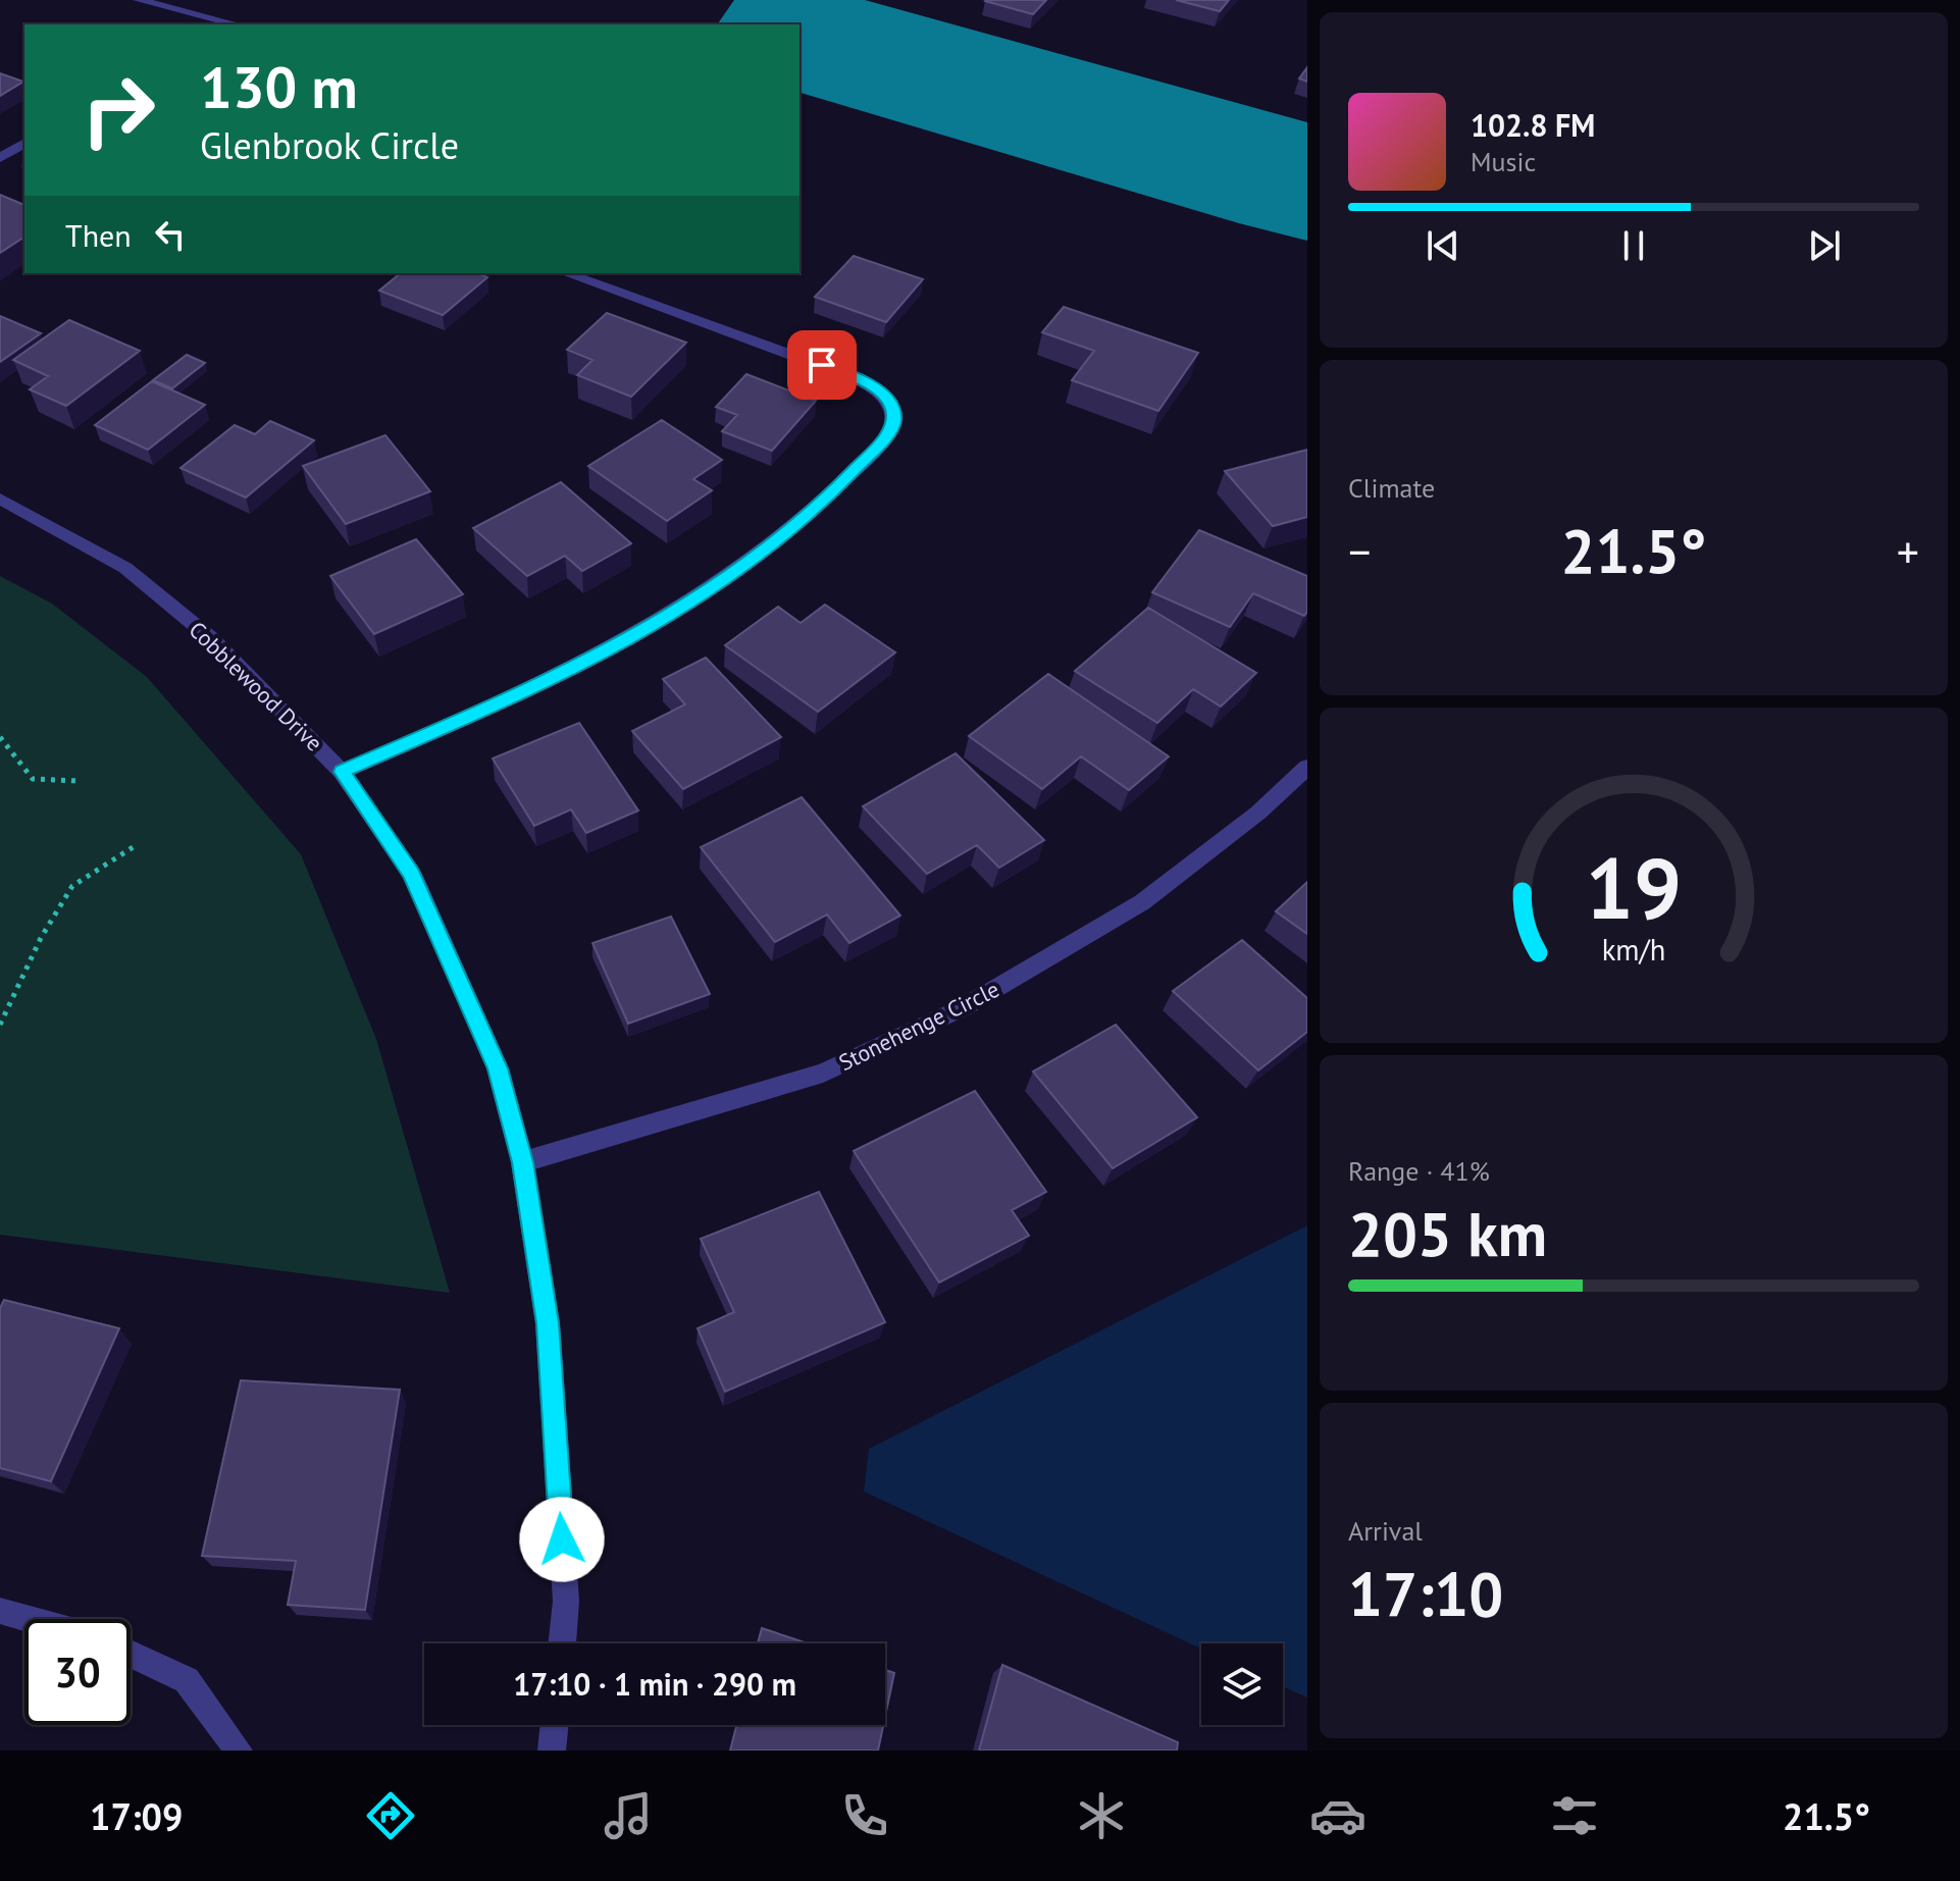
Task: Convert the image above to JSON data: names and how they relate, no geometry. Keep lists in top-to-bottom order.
{
  "streets": {
    "street": ["Cobblewood Drive", "Stonehenge Circle"]
  },
  "crossings": [
    ["Cobblewood Drive", "Stonehenge Circle"]
  ],
  "page": {
    "turn": ["130 m", "Glenbrook Circle"],
    "song": ["102.8 FM", "Music"],
    "then": "Then",
    "tile": [
      "Climate",
      ["Range · 41%", "205 km"],
      ["Arrival", "17:10"]
    ],
    "heat": ["−", "21.5°", "+"],
    "limit": "30",
    "trip": "17:10 · 1 min · 290 m",
    "tabs": ["17:09", "21.5°"],
    "gauge": ["19", "km/h"]
  }
}
